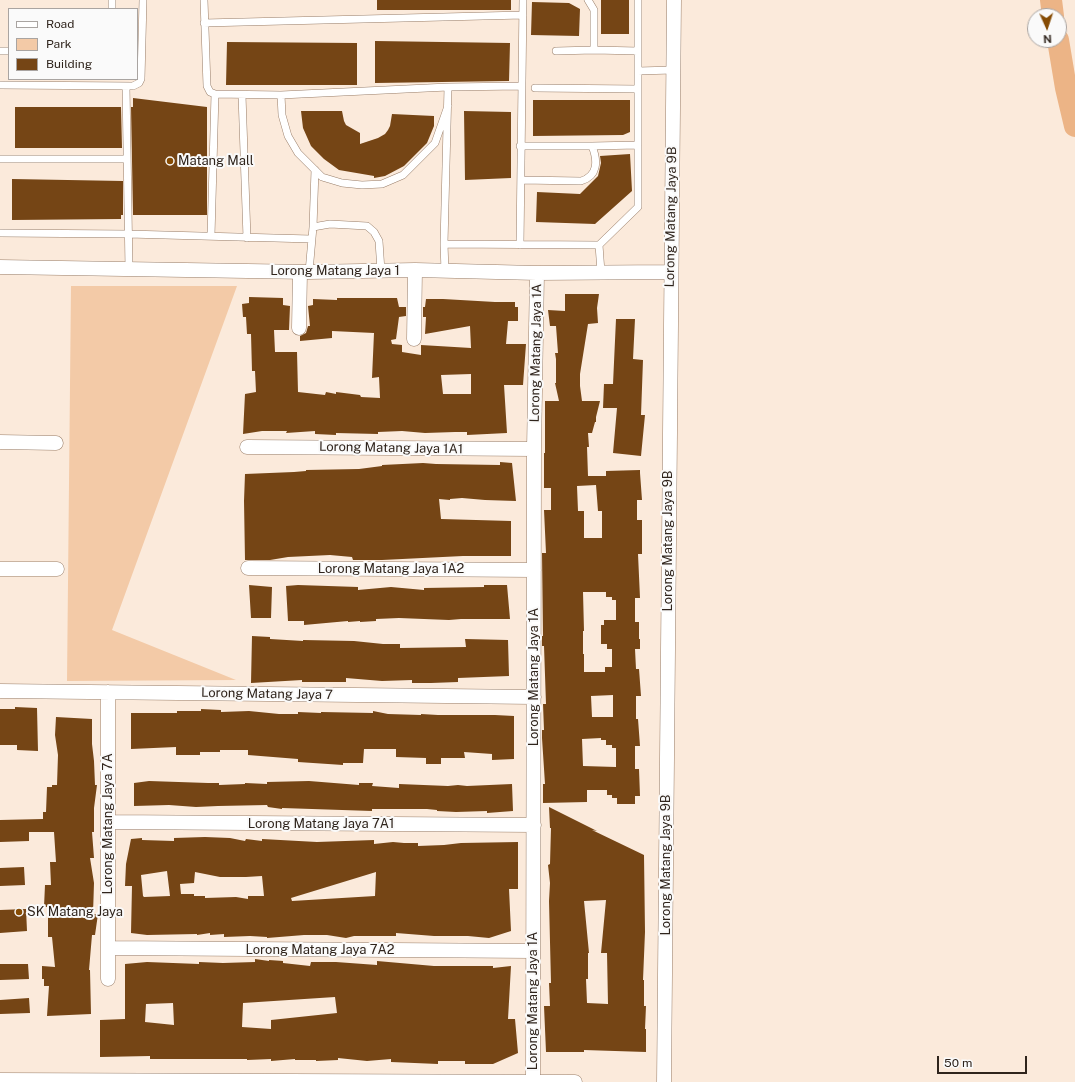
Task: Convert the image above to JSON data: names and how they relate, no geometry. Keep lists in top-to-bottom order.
{
  "streets": {
    "street": [
      "Lorong Matang Jaya 9B",
      "Lorong Matang Jaya 1",
      "Lorong Matang Jaya 1A",
      "Lorong Matang Jaya 1A1",
      "Lorong Matang Jaya 1A2",
      "Lorong Matang Jaya 7",
      "Lorong Matang Jaya 7A",
      "Lorong Matang Jaya 7A1",
      "Lorong Matang Jaya 7A2"
    ]
  },
  "crossings": [
    ["Lorong Matang Jaya 9B", "Lorong Matang Jaya 1"],
    ["Lorong Matang Jaya 1", "Lorong Matang Jaya 1A"],
    ["Lorong Matang Jaya 1A", "Lorong Matang Jaya 1A1"],
    ["Lorong Matang Jaya 1A", "Lorong Matang Jaya 1A2"],
    ["Lorong Matang Jaya 1A", "Lorong Matang Jaya 7"],
    ["Lorong Matang Jaya 1A", "Lorong Matang Jaya 7A1"],
    ["Lorong Matang Jaya 1A", "Lorong Matang Jaya 7A2"],
    ["Lorong Matang Jaya 7", "Lorong Matang Jaya 7A"],
    ["Lorong Matang Jaya 7A", "Lorong Matang Jaya 7A1"],
    ["Lorong Matang Jaya 7A", "Lorong Matang Jaya 7A2"]
  ],
  "places": ["Matang Mall", "SK Matang Jaya"],
  "legend": ["Road", "Park", "Building"],
  "scale_bar": "50 m",
  "north": "bottom"
}
